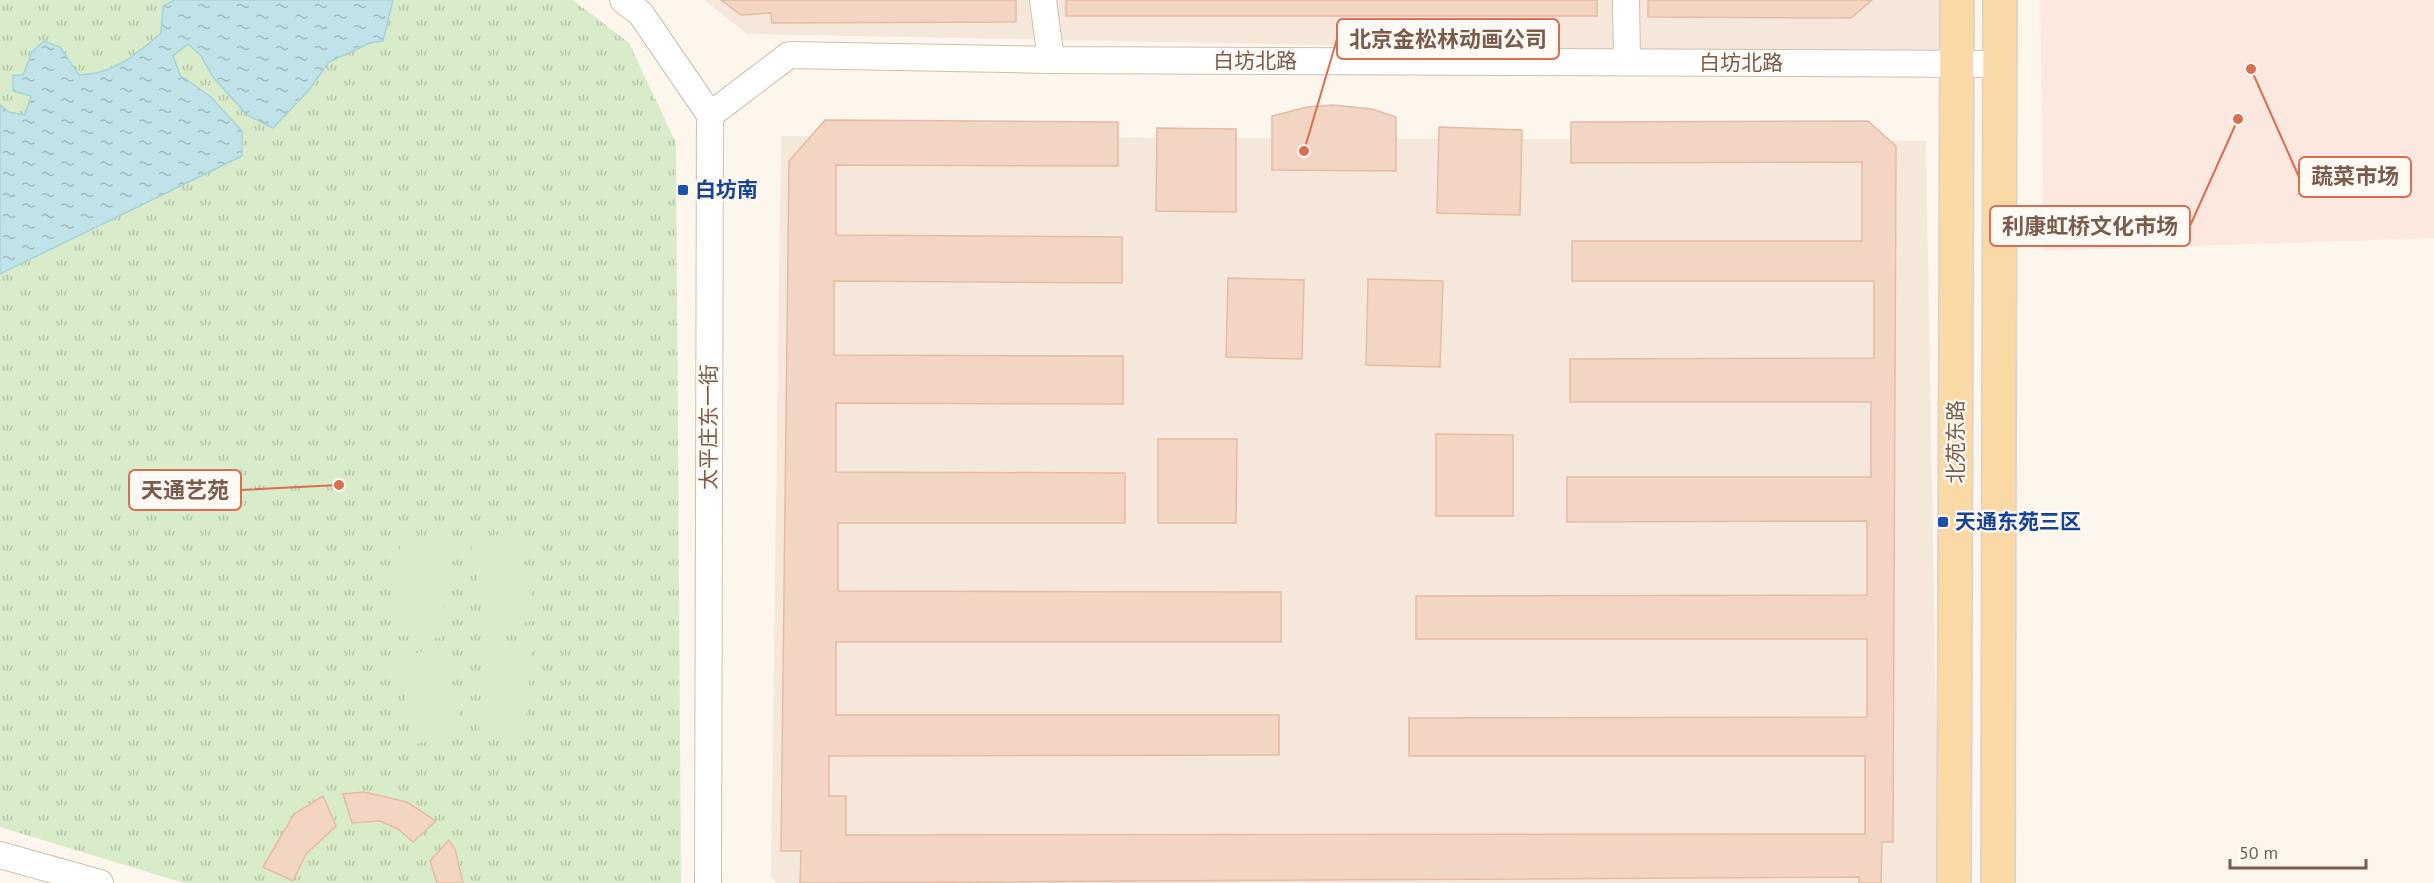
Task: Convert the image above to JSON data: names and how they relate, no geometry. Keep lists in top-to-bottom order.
{
  "streets": {
    "main road": ["北苑东路"],
    "street": ["白坊北路", "太平庄东一街"]
  },
  "crossings": [
    ["白坊北路", "太平庄东一街"],
    ["白坊北路", "北苑东路"]
  ],
  "places": {
    "other": [
      "蔬菜市场",
      "利康虹桥文化市场",
      "北京金松林动画公司",
      "天通艺苑"
    ],
    "transit": ["白坊南", "天通东苑三区"]
  },
  "scale_bar": "50 m"
}
